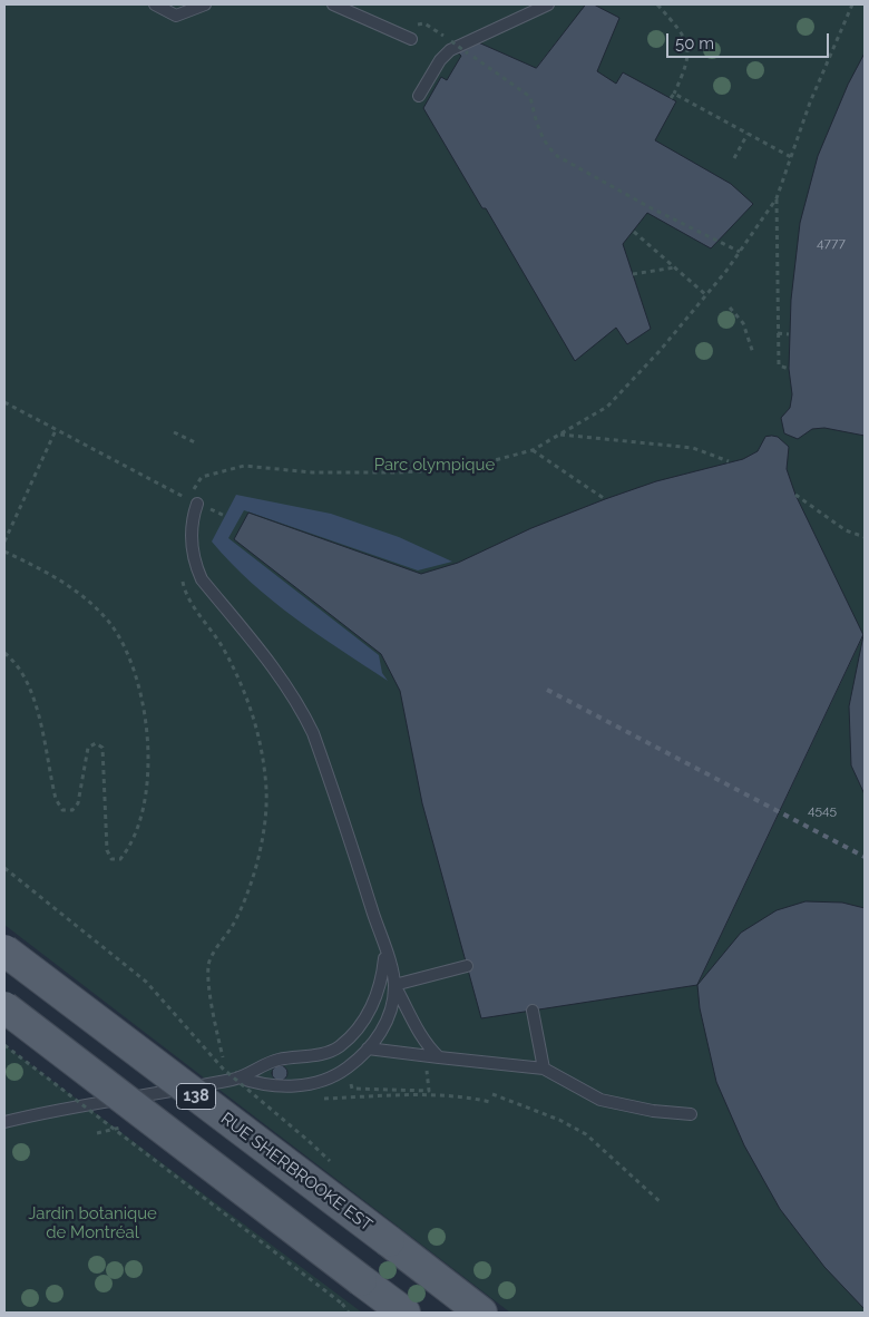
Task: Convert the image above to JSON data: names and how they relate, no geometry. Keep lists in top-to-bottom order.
{
  "streets": {
    "main road": ["138", "RUE SHERBROOKE EST"]
  },
  "parks": ["Parc olympique", "Jardin botanique de Montréal"],
  "house_numbers": ["4777", "4545"],
  "scale_bar": "50 m"
}
